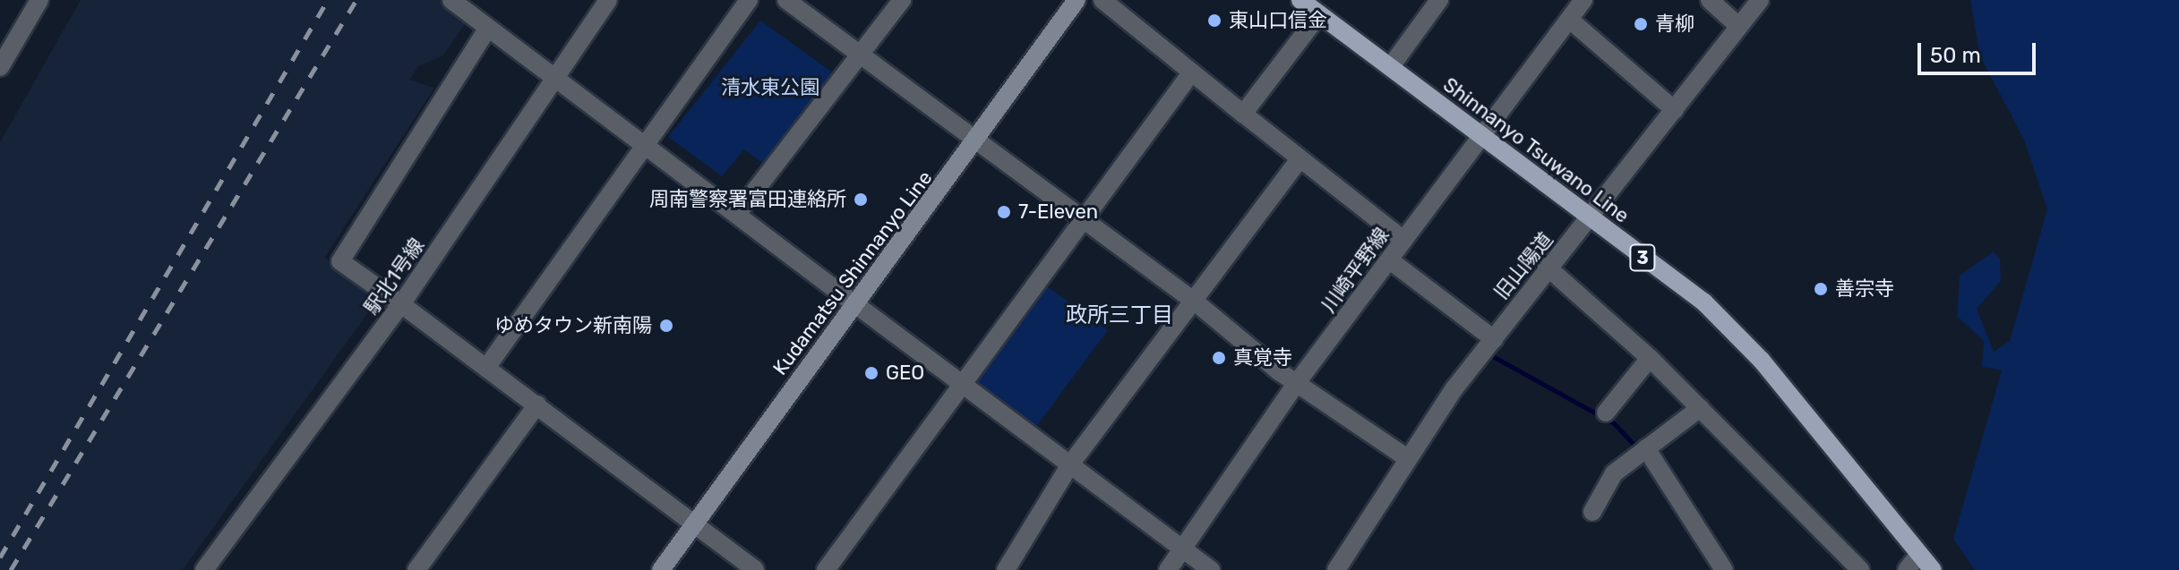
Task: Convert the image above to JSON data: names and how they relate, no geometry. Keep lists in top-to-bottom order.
{
  "streets": {
    "main road": ["Shinnanyo Tsuwano Line", "3", "Kudamatsu Shinnanyo Line"],
    "street": ["旧山陽道", "川崎平野線", "駅北1号線"]
  },
  "crossings": [
    ["Shinnanyo Tsuwano Line", "旧山陽道"],
    ["Shinnanyo Tsuwano Line", "川崎平野線"]
  ],
  "districts": ["政所三丁目"],
  "parks": ["清水東公園"],
  "places": [
    "東山口信金",
    "青柳",
    "周南警察署富田連絡所",
    "7-Eleven",
    "善宗寺",
    "ゆめタウン新南陽",
    "真覚寺",
    "GEO"
  ],
  "scale_bar": "50 m"
}
